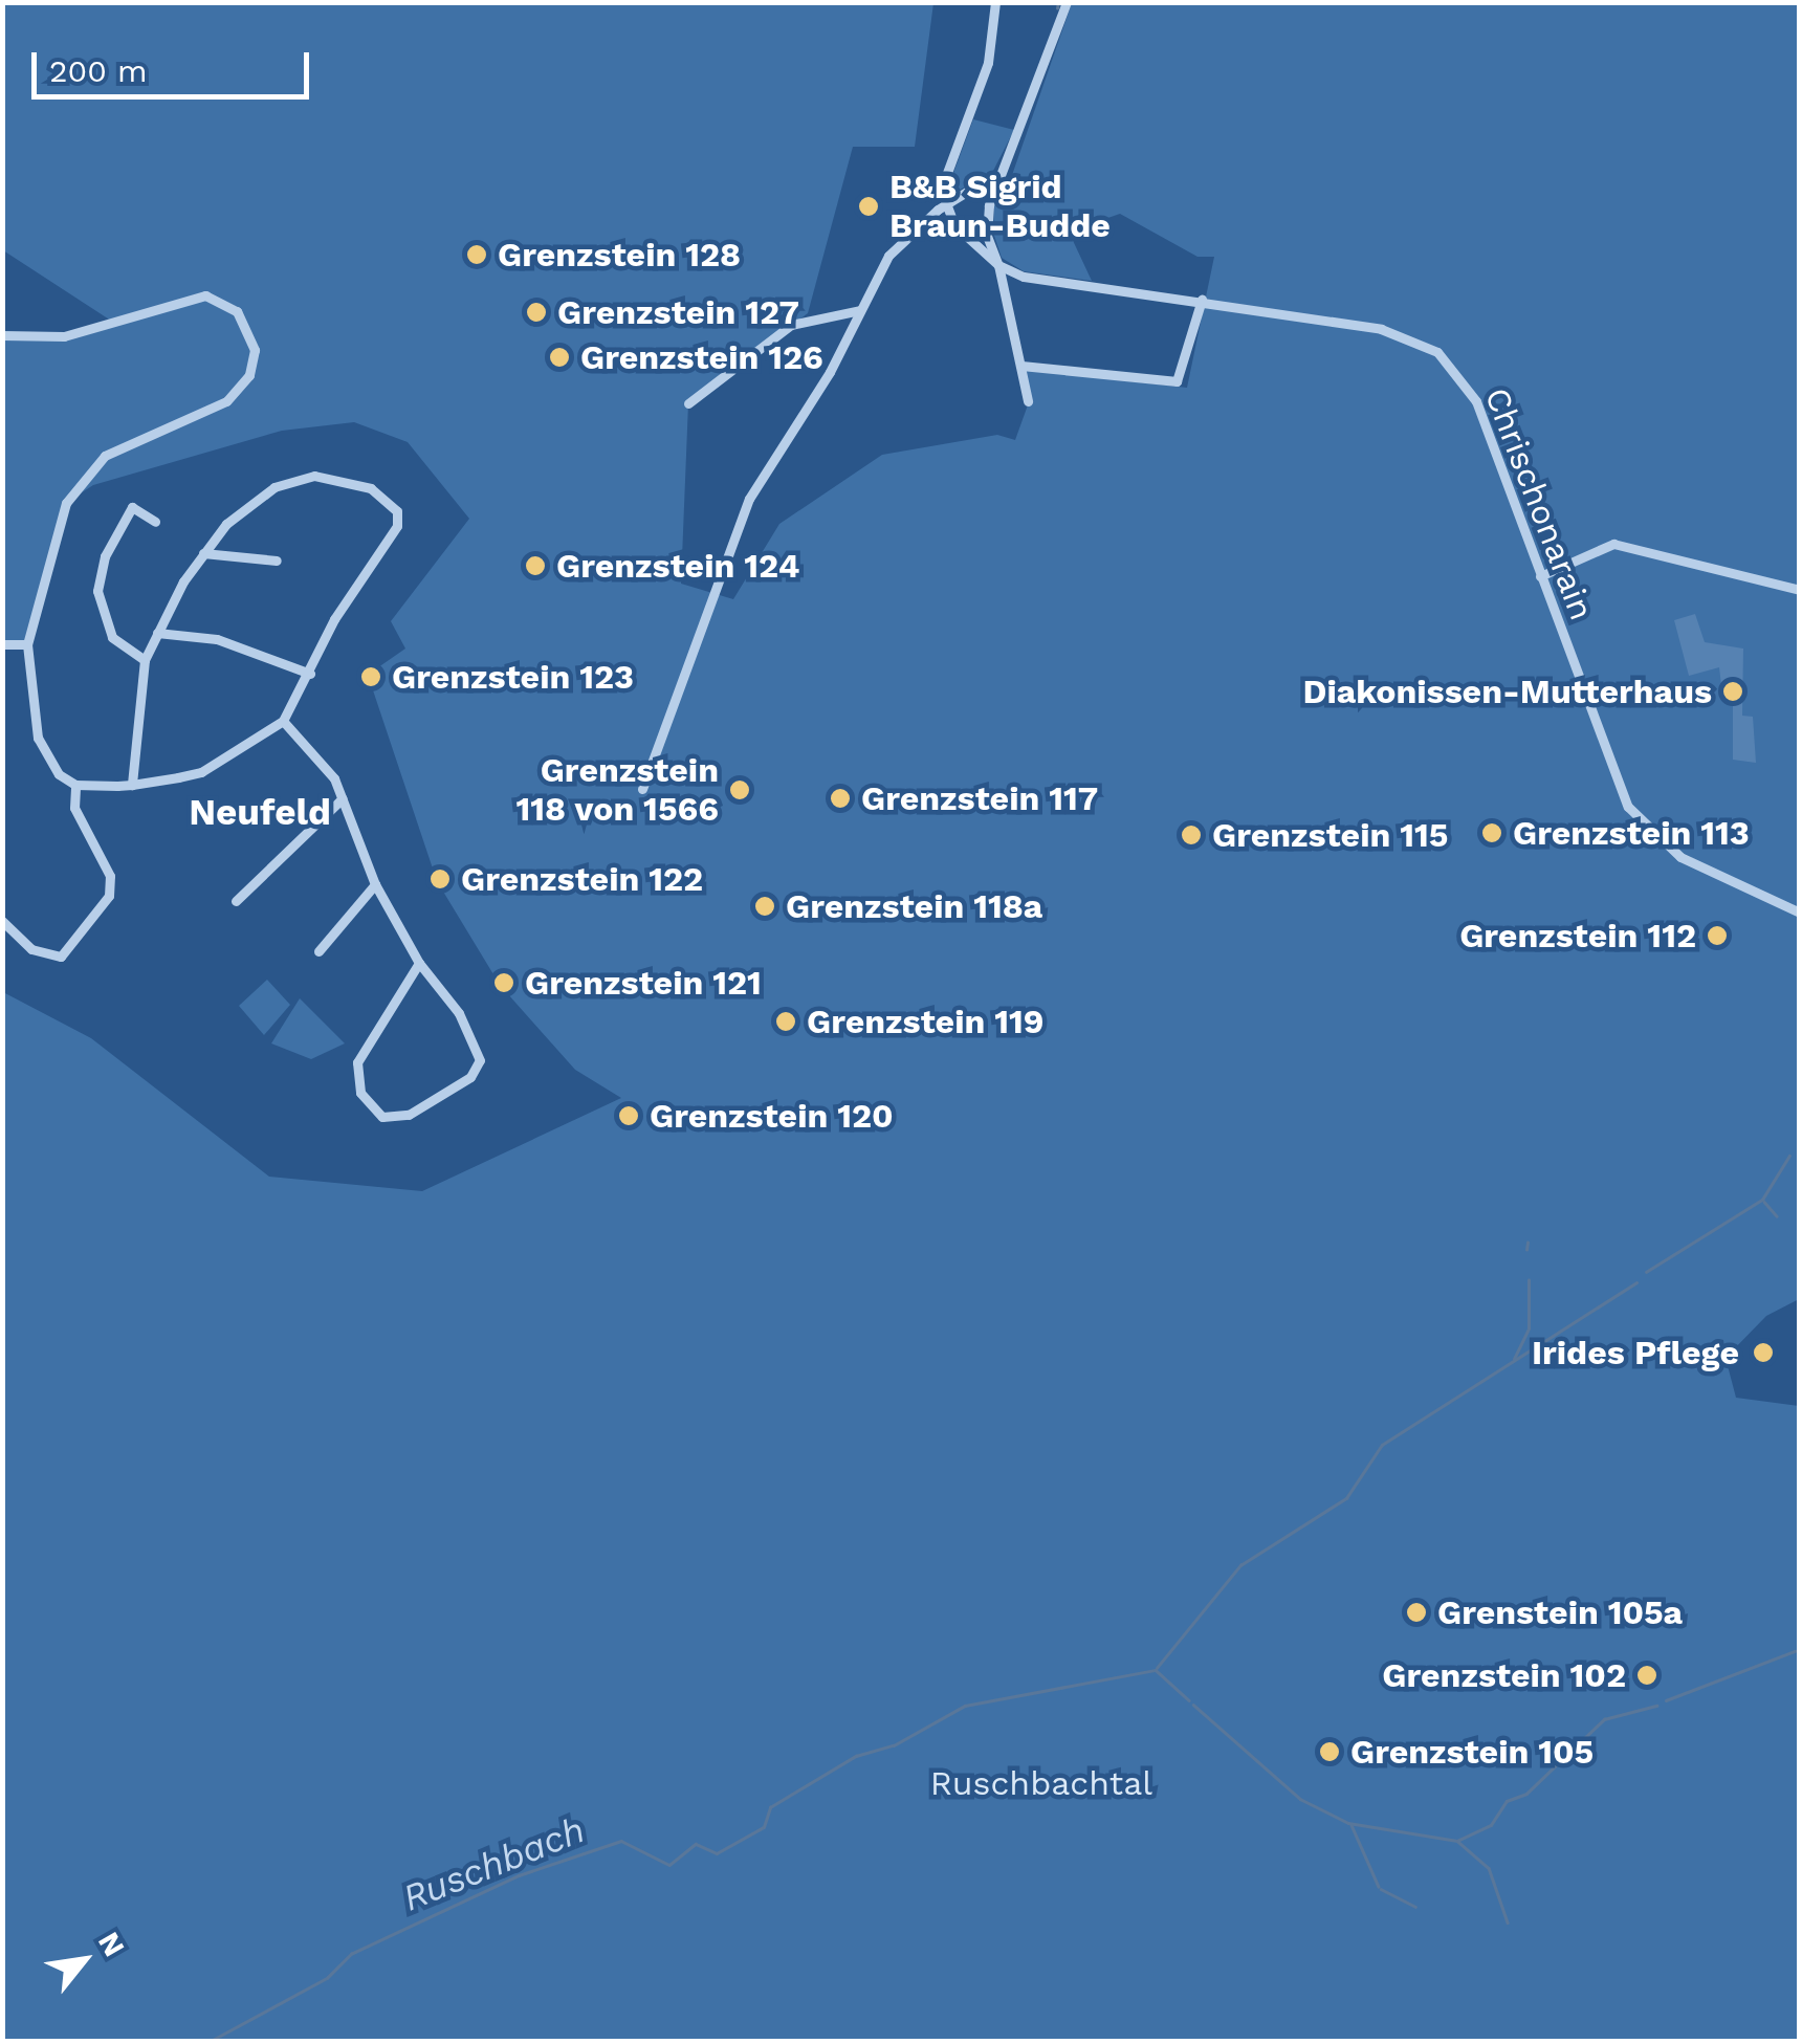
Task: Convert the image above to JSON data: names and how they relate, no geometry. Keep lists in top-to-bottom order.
{
  "streets": {
    "street": ["Chrischonarain"]
  },
  "districts": ["Neufeld"],
  "water": ["Ruschbach"],
  "parks": ["Ruschbachtal"],
  "places": [
    "B&B Sigrid Braun-Budde",
    "Grenzstein 128",
    "Grenzstein 127",
    "Grenzstein 126",
    "Grenzstein 124",
    "Grenzstein 123",
    "Diakonissen-Mutterhaus",
    "Grenzstein 118 von 1566",
    "Grenzstein 117",
    "Grenzstein 113",
    "Grenzstein 115",
    "Grenzstein 122",
    "Grenzstein 118a",
    "Grenzstein 112",
    "Grenzstein 121",
    "Grenzstein 119",
    "Grenzstein 120",
    "Irides Pflege",
    "Grenstein 105a",
    "Grenzstein 102",
    "Grenzstein 105"
  ],
  "scale_bar": "200 m",
  "north": "top right"
}
